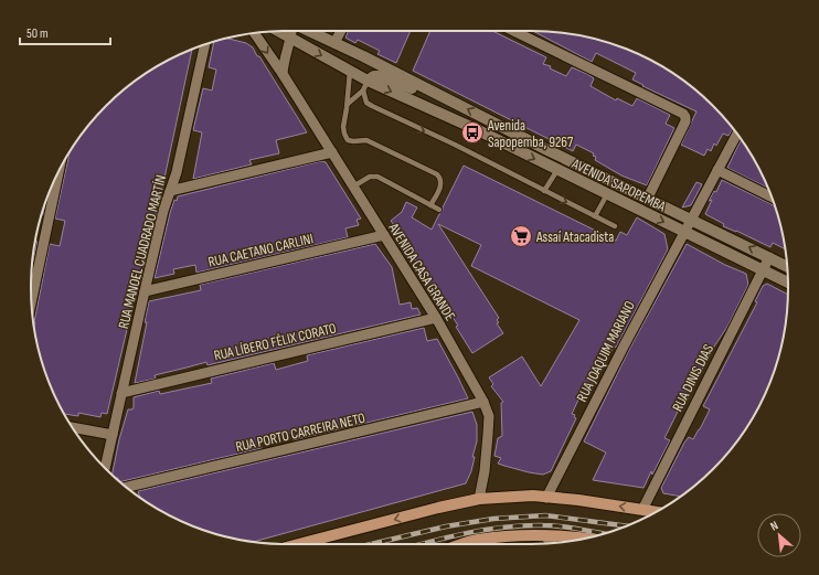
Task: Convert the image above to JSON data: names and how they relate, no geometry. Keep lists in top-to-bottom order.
{
  "streets": {
    "main road": ["AVENIDA SAPOPEMBA"],
    "street": [
      "RUA CAETANO CARLINI",
      "RUA MANOEL CUADRADO MARTÍN",
      "AVENIDA CASA GRANDE",
      "RUA LÍBERO FÉLIX CORATO",
      "RUA JOAQUIM MARIANO",
      "RUA DINIS DIAS",
      "RUA PORTO CARREIRA NETO"
    ]
  },
  "crossings": [
    ["AVENIDA SAPOPEMBA", "RUA JOAQUIM MARIANO"],
    ["AVENIDA SAPOPEMBA", "RUA DINIS DIAS"],
    ["RUA CAETANO CARLINI", "RUA MANOEL CUADRADO MARTÍN"],
    ["RUA CAETANO CARLINI", "AVENIDA CASA GRANDE"],
    ["RUA MANOEL CUADRADO MARTÍN", "RUA LÍBERO FÉLIX CORATO"],
    ["AVENIDA CASA GRANDE", "RUA LÍBERO FÉLIX CORATO"],
    ["AVENIDA CASA GRANDE", "RUA PORTO CARREIRA NETO"]
  ],
  "places": {
    "bus stop": ["Avenida Sapopemba, 9267"],
    "supermarket": ["Assaí Atacadista"]
  },
  "scale_bar": "50 m",
  "north": "top left"
}
